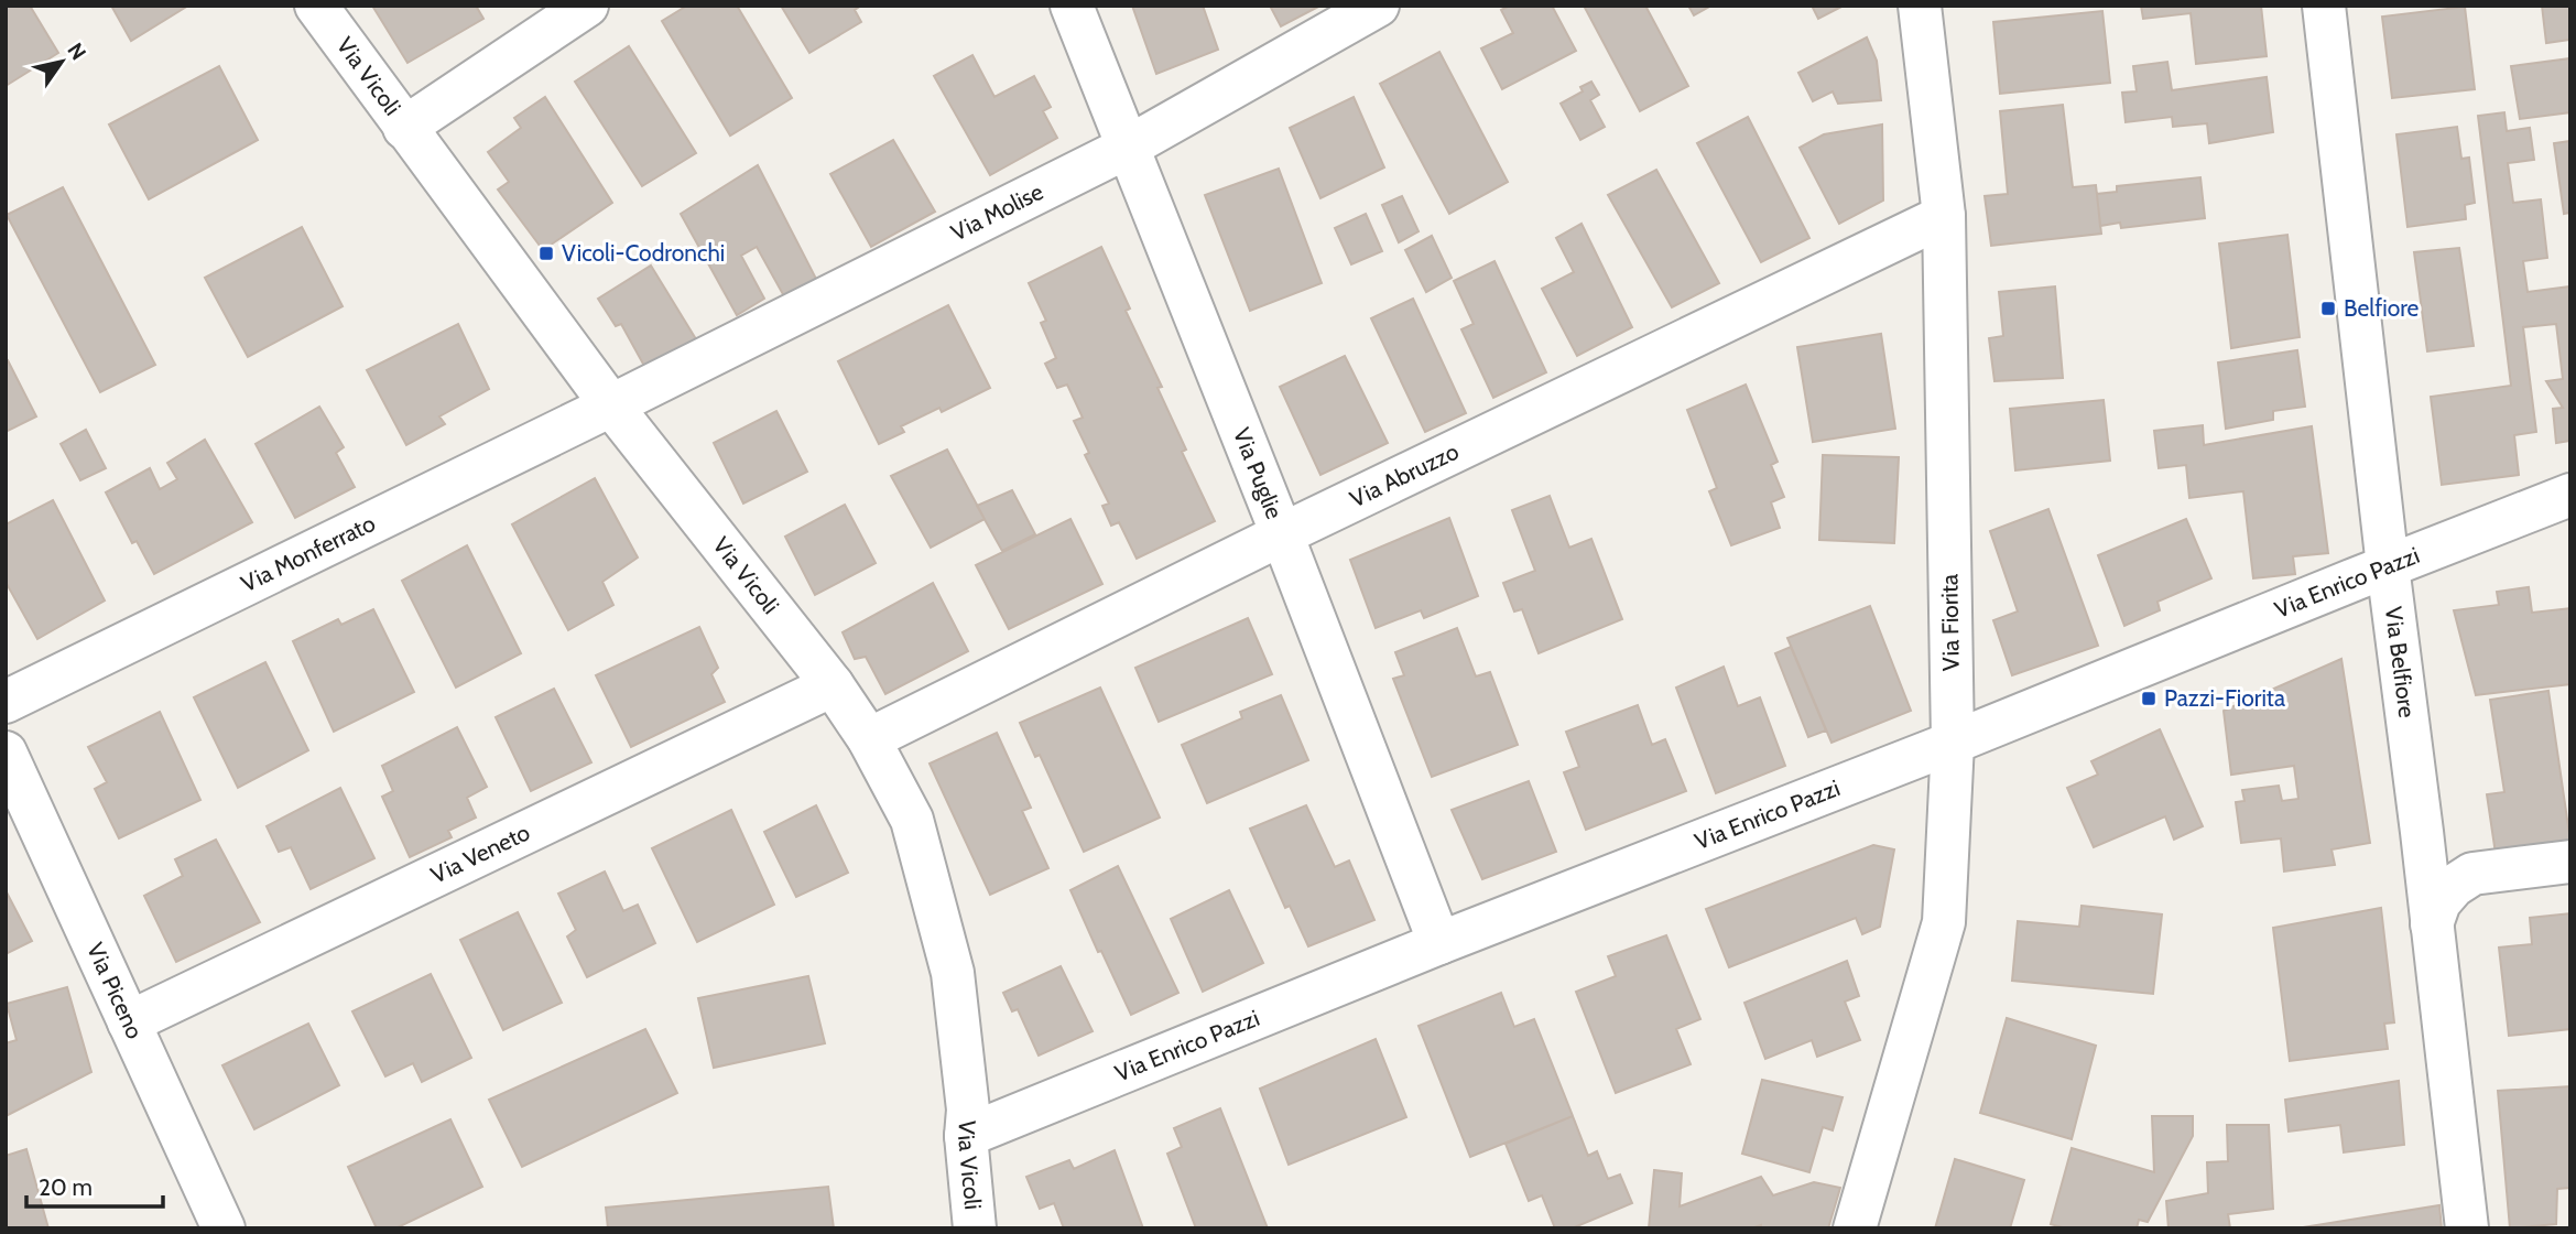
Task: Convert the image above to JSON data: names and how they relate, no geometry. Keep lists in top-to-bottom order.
{
  "streets": {
    "street": [
      "Via Vicoli",
      "Via Molise",
      "Via Puglie",
      "Via Abruzzo",
      "Via Monferrato",
      "Via Enrico Pazzi",
      "Via Fiorita",
      "Via Belfiore",
      "Via Veneto",
      "Via Piceno"
    ]
  },
  "crossings": [
    ["Via Vicoli", "Via Molise"],
    ["Via Vicoli", "Via Abruzzo"],
    ["Via Vicoli", "Via Monferrato"],
    ["Via Vicoli", "Via Enrico Pazzi"],
    ["Via Vicoli", "Via Veneto"],
    ["Via Molise", "Via Puglie"],
    ["Via Molise", "Via Monferrato"],
    ["Via Puglie", "Via Abruzzo"],
    ["Via Puglie", "Via Enrico Pazzi"],
    ["Via Abruzzo", "Via Fiorita"],
    ["Via Enrico Pazzi", "Via Fiorita"],
    ["Via Enrico Pazzi", "Via Belfiore"],
    ["Via Veneto", "Via Piceno"]
  ],
  "places": {
    "transit": ["Vicoli-Codronchi", "Belfiore", "Pazzi-Fiorita"]
  },
  "scale_bar": "20 m",
  "north": "top right"
}
